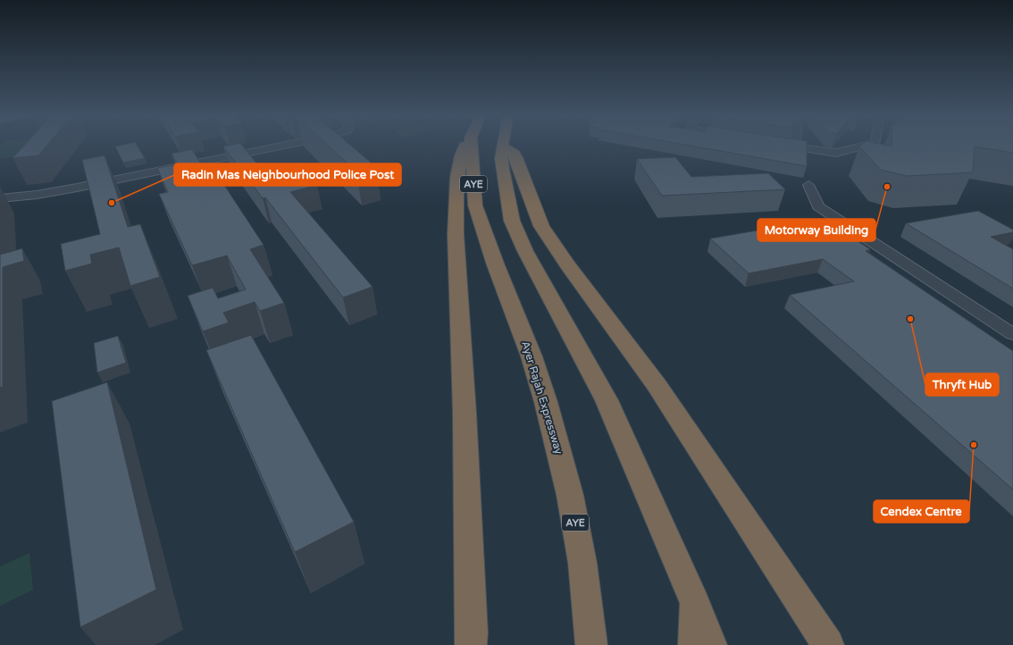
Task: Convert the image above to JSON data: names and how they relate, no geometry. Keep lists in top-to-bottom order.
{
  "streets": {
    "highway": ["AYE", "Ayer Rajah Expressway"]
  },
  "places": [
    "Motorway Building",
    "Radin Mas Neighbourhood Police Post",
    "Thryft Hub",
    "Cendex Centre"
  ]
}
